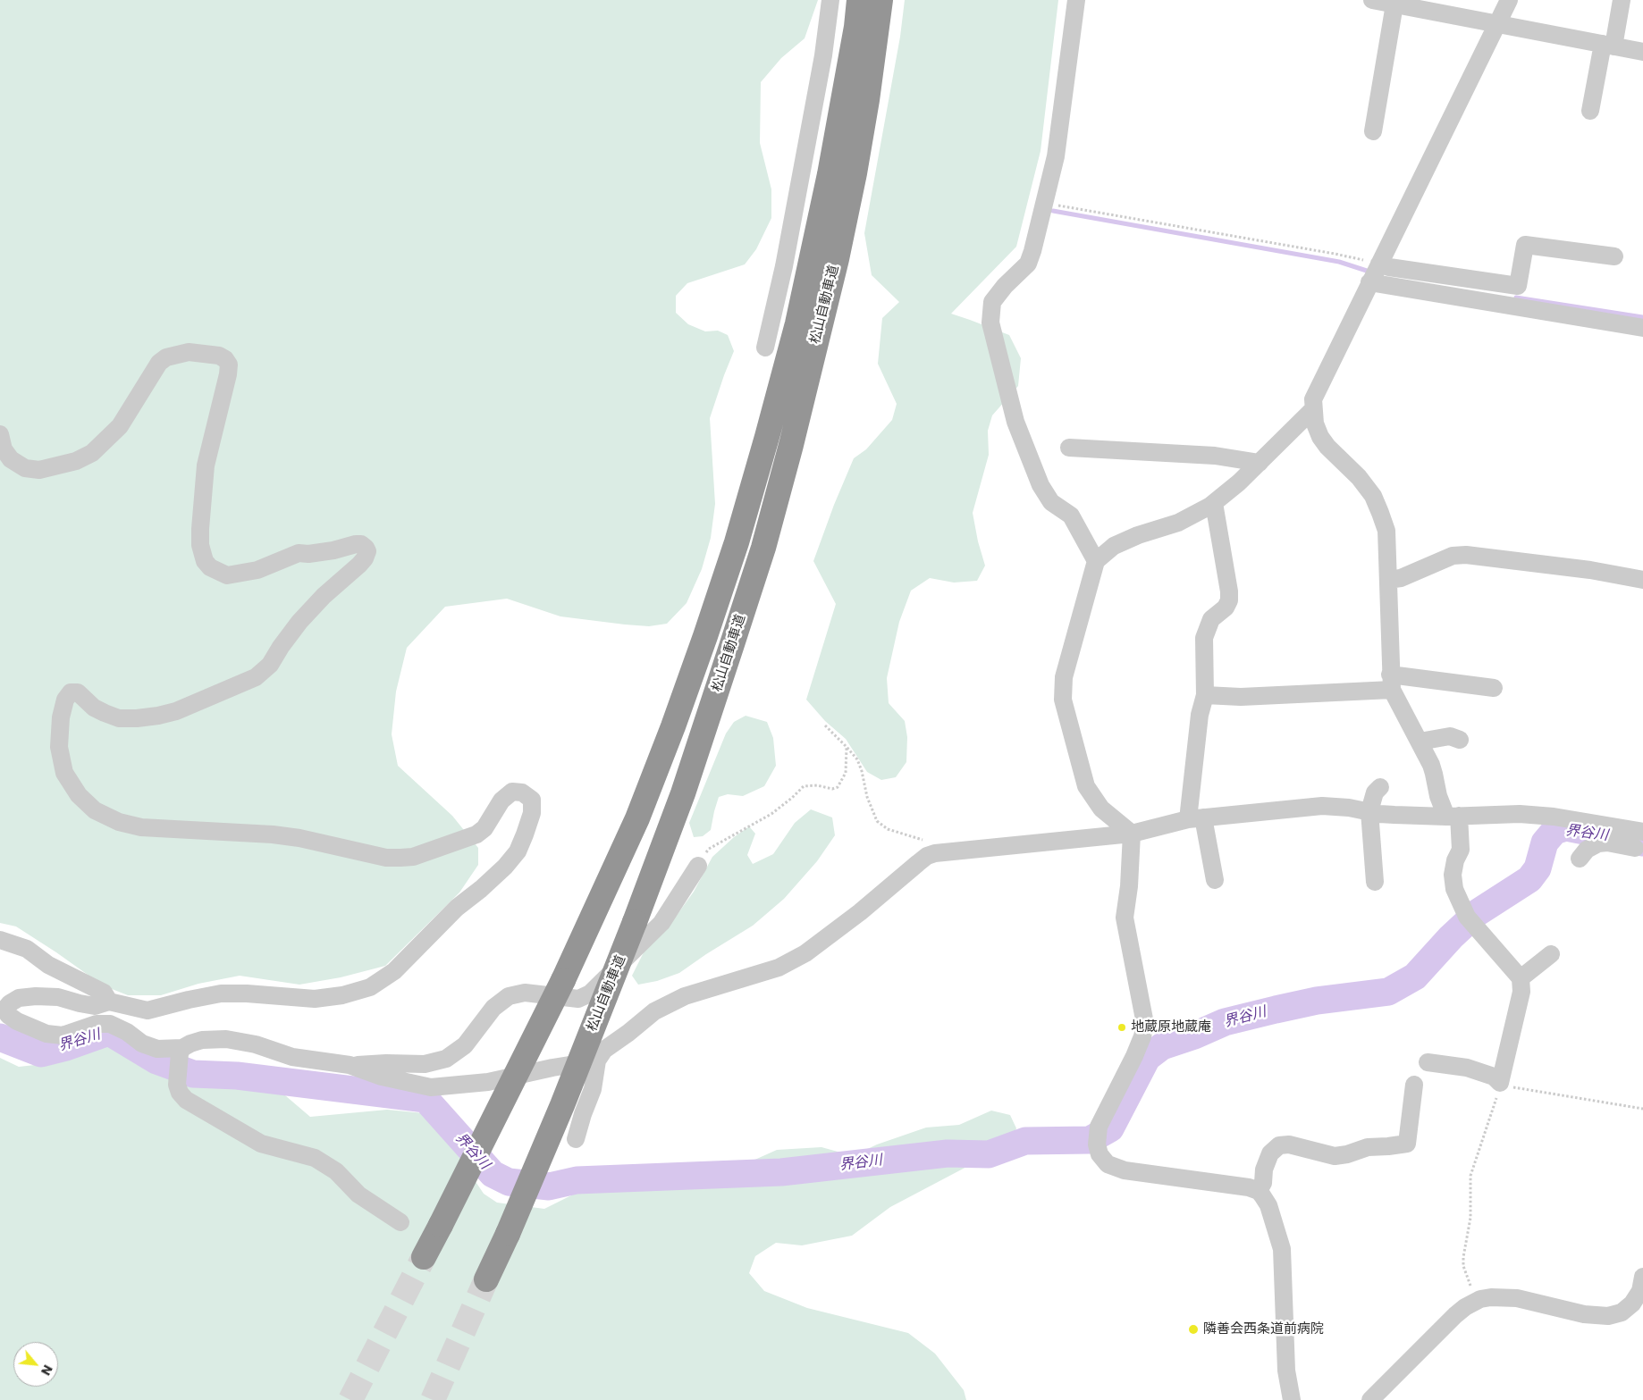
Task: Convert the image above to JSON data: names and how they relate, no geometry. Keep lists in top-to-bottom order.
{
  "streets": {
    "highway": ["松山自動車道"]
  },
  "water": ["界谷川"],
  "places": ["地蔵原地蔵庵", "隣善会西条道前病院"],
  "north": "bottom right"
}
